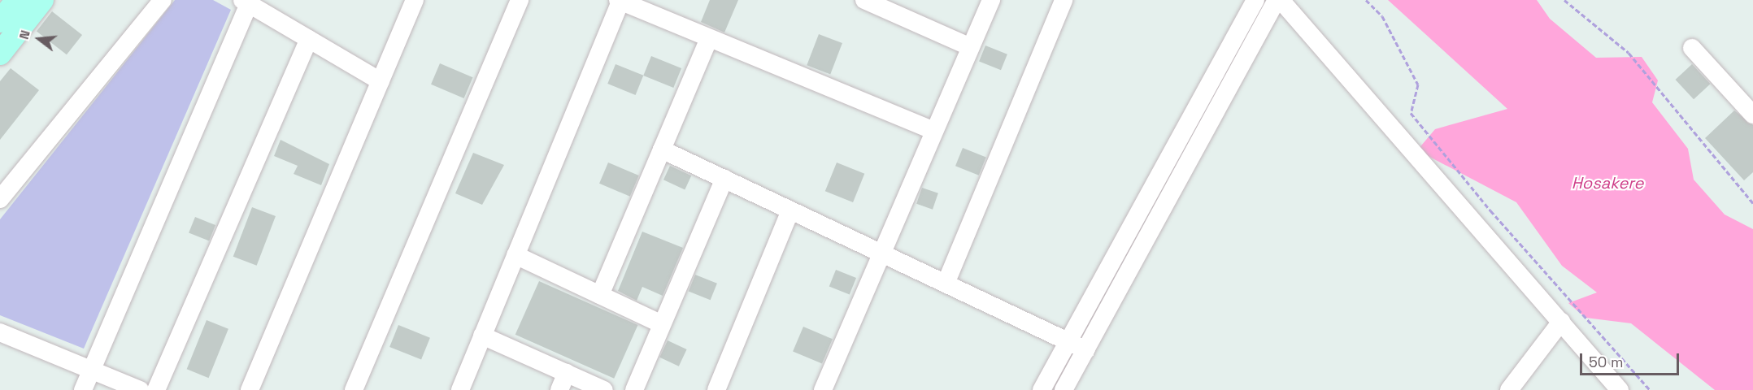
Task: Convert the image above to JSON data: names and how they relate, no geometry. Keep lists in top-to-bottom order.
{
  "water": ["Hosakere"],
  "scale_bar": "50 m",
  "north": "left"
}
